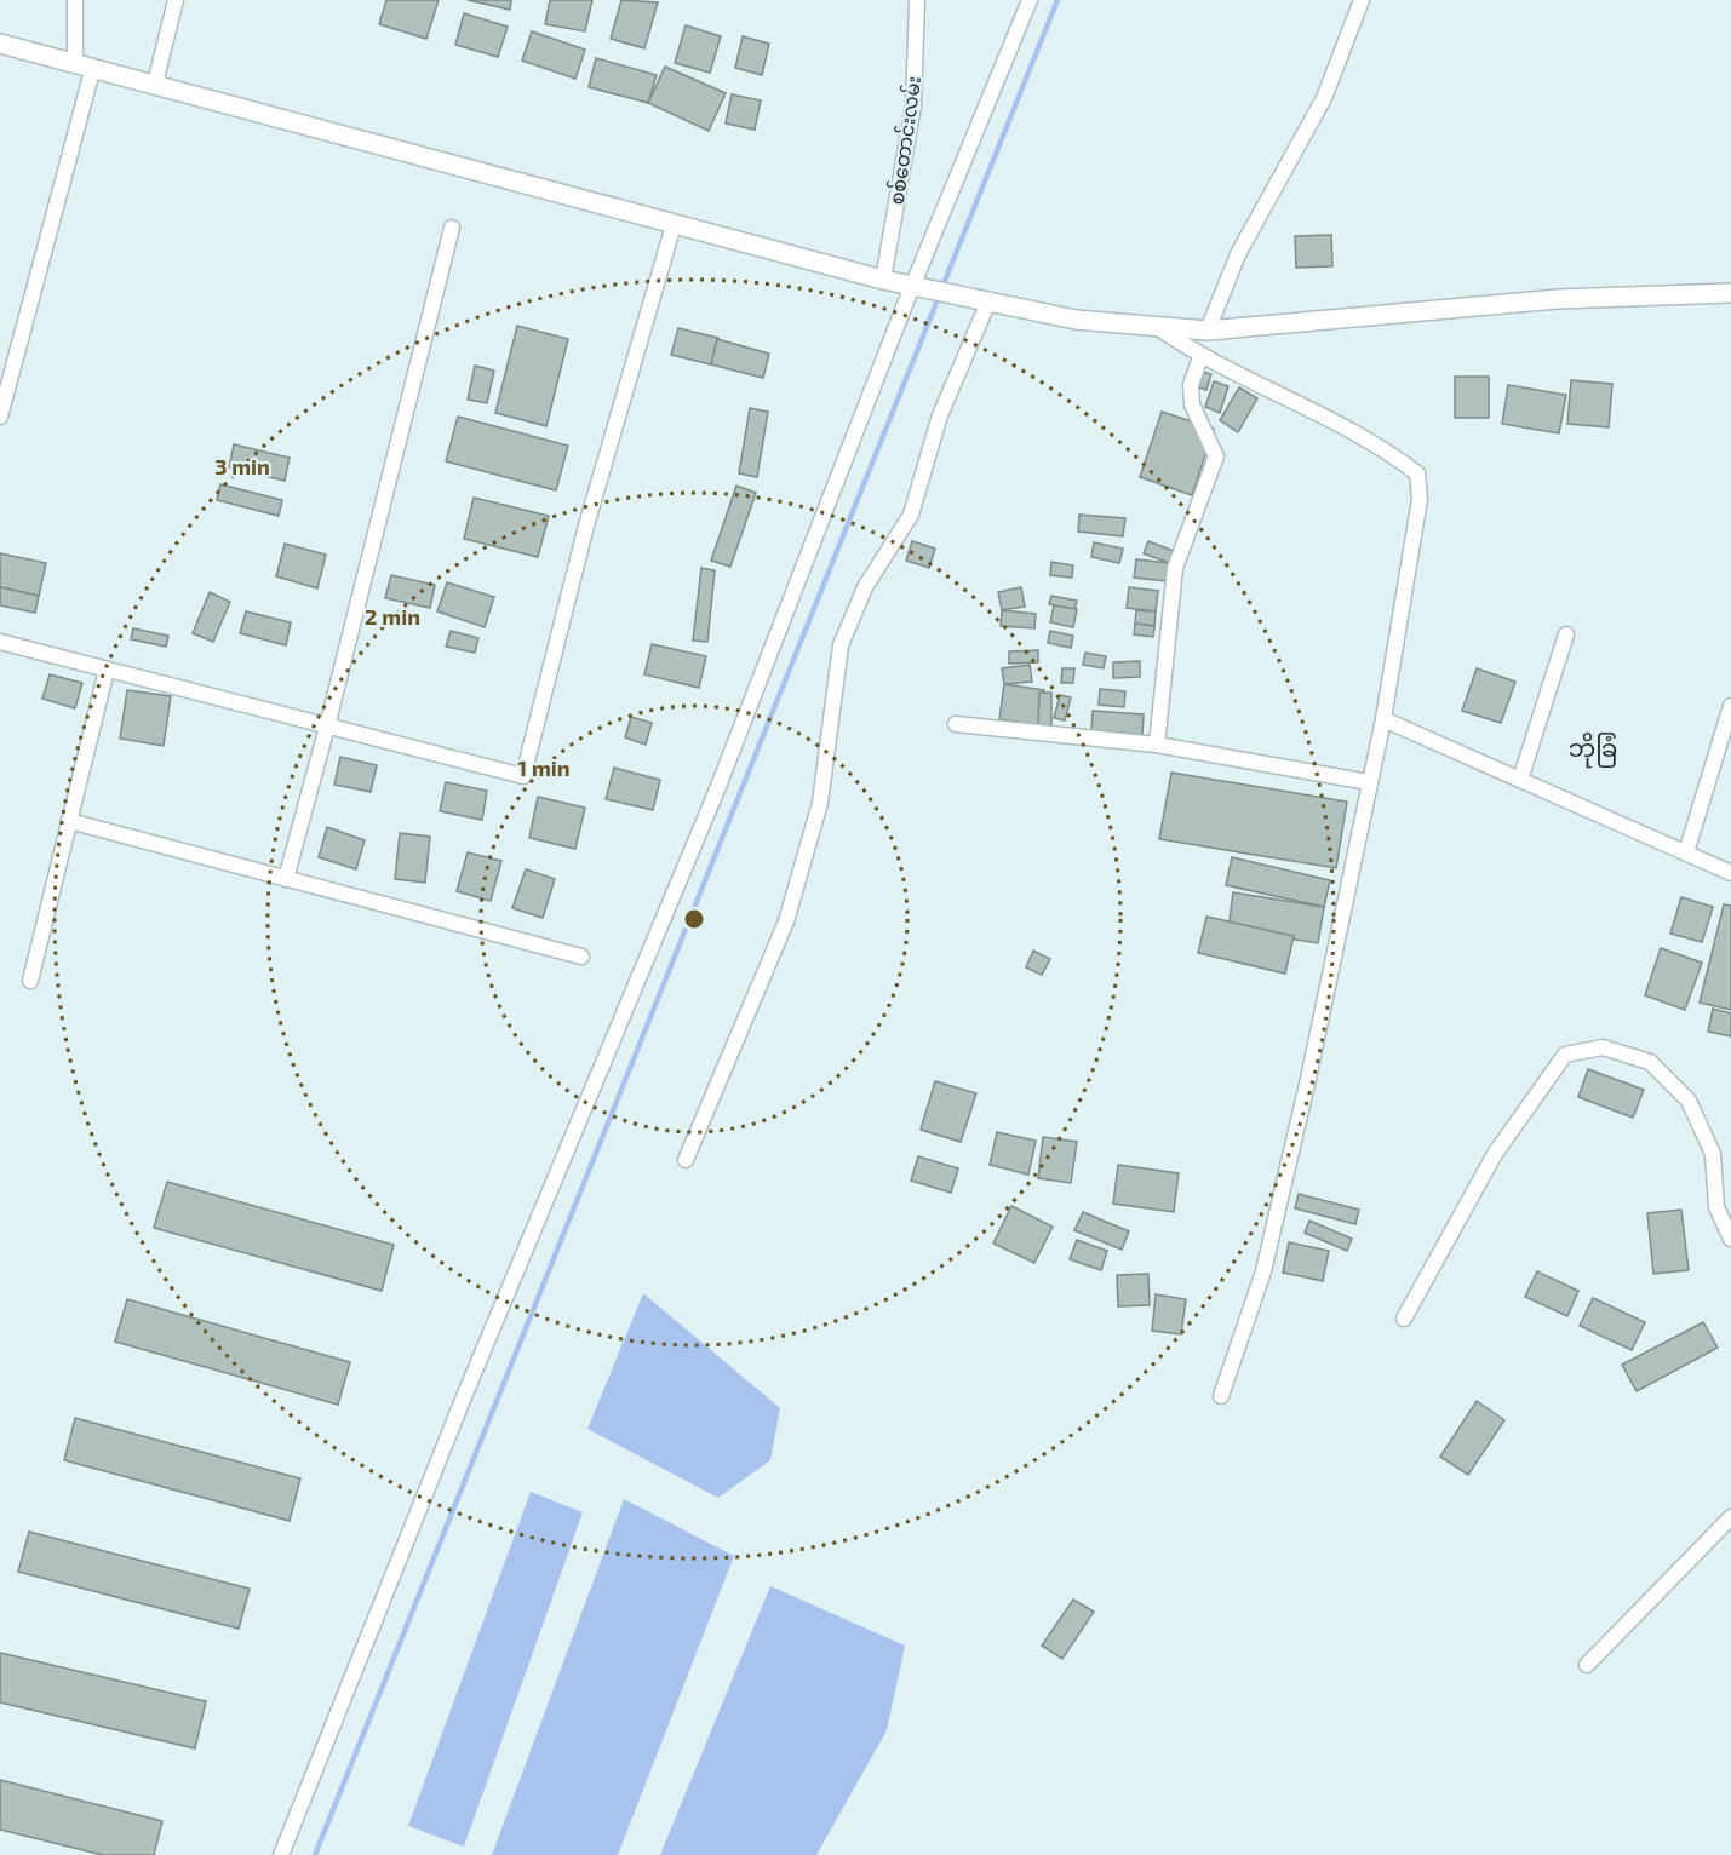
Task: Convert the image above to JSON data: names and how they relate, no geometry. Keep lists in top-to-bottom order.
{
  "streets": {
    "street": ["စစ်တောင်းလမ်း"]
  },
  "districts": ["ဘိုခြံ"],
  "rings": ["3 min", "2 min", "1 min"]
}
